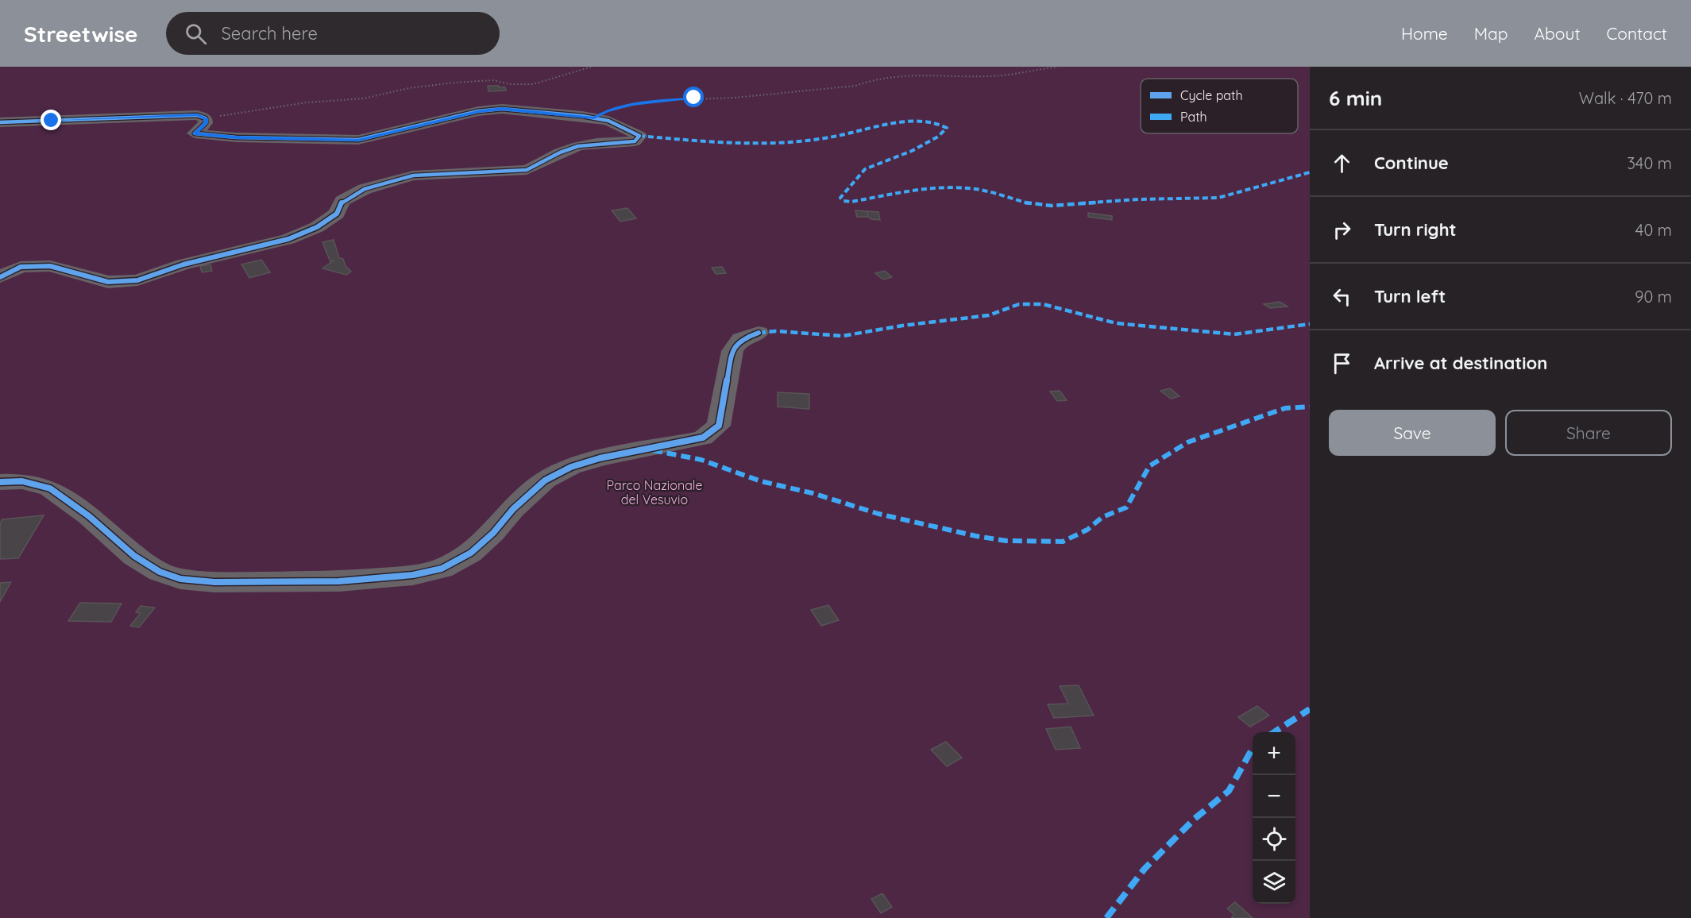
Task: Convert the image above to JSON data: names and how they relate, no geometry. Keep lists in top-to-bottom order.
{
  "parks": ["Parco Nazionale del Vesuvio"],
  "legend": ["Cycle path", "Path"],
  "page": {
    "header": "Streetwise",
    "search": "Search here",
    "nav": [
      "Home",
      "Map",
      "About",
      "Contact"
    ],
    "heading": ["6 min", "Walk · 470 m"],
    "list": [
      ["Continue", "340 m"],
      ["Turn right", "40 m"],
      ["Turn left", "90 m"],
      "Arrive at destination"
    ],
    "buttons": ["Save", "Share"],
    "map_buttons": ["+", "−"]
  }
}
